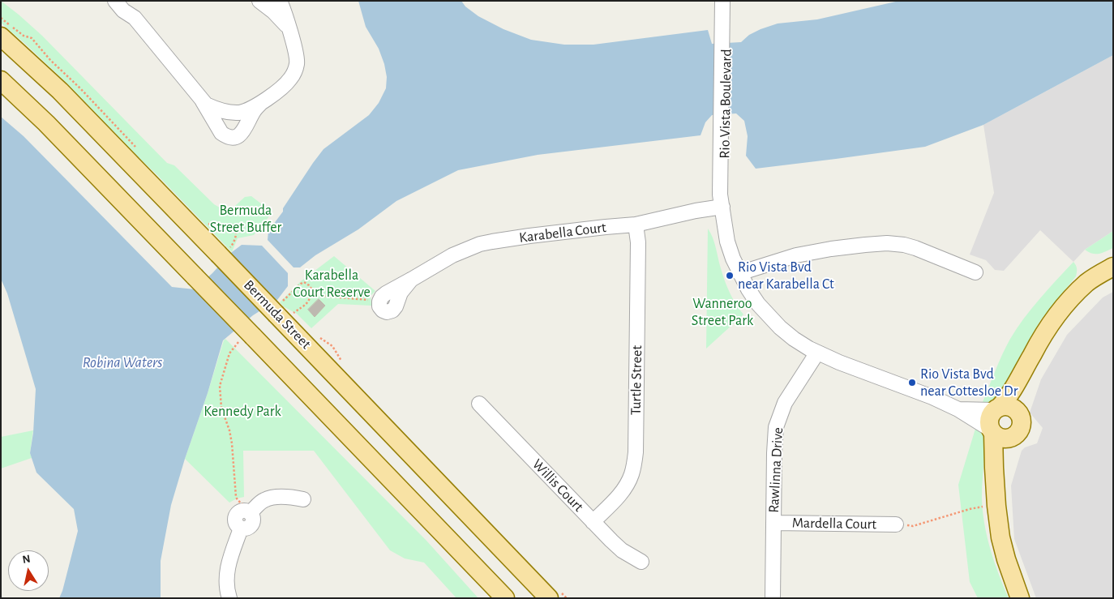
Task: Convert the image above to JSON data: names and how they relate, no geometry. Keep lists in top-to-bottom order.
{
  "streets": {
    "main road": ["Bermuda Street"],
    "street": [
      "Rio Vista Boulevard",
      "Karabella Court",
      "Turtle Street",
      "Rawlinna Drive",
      "Willis Court",
      "Mardella Court"
    ]
  },
  "crossings": [
    ["Rio Vista Boulevard", "Karabella Court"],
    ["Rio Vista Boulevard", "Rawlinna Drive"],
    ["Karabella Court", "Turtle Street"],
    ["Turtle Street", "Willis Court"],
    ["Rawlinna Drive", "Mardella Court"]
  ],
  "water": ["Robina Waters"],
  "parks": [
    "Bermuda Street Buffer",
    "Karabella Court Reserve",
    "Wanneroo Street Park",
    "Kennedy Park"
  ],
  "places": ["Rio Vista Bvd near Karabella Ct", "Rio Vista Bvd near Cottesloe Dr"],
  "north": "top"
}
